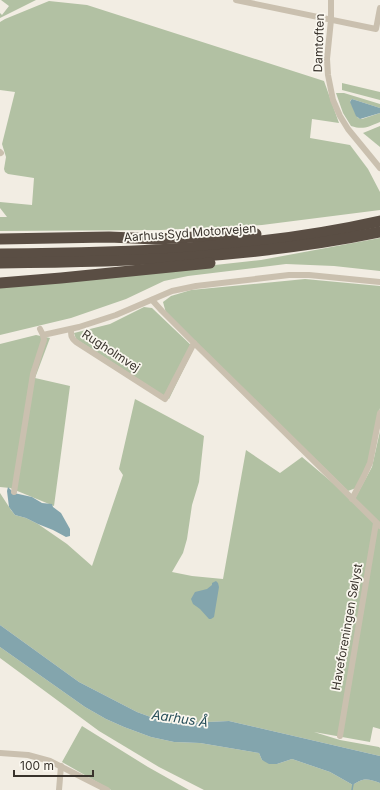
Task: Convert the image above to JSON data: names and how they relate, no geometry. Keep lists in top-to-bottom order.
{
  "streets": {
    "highway": ["Aarhus Syd Motorvejen"],
    "street": ["Damtoften", "Rugholmvej", "Haveforeningen Sølyst"]
  },
  "water": ["Aarhus Å"],
  "scale_bar": "100 m"
}
